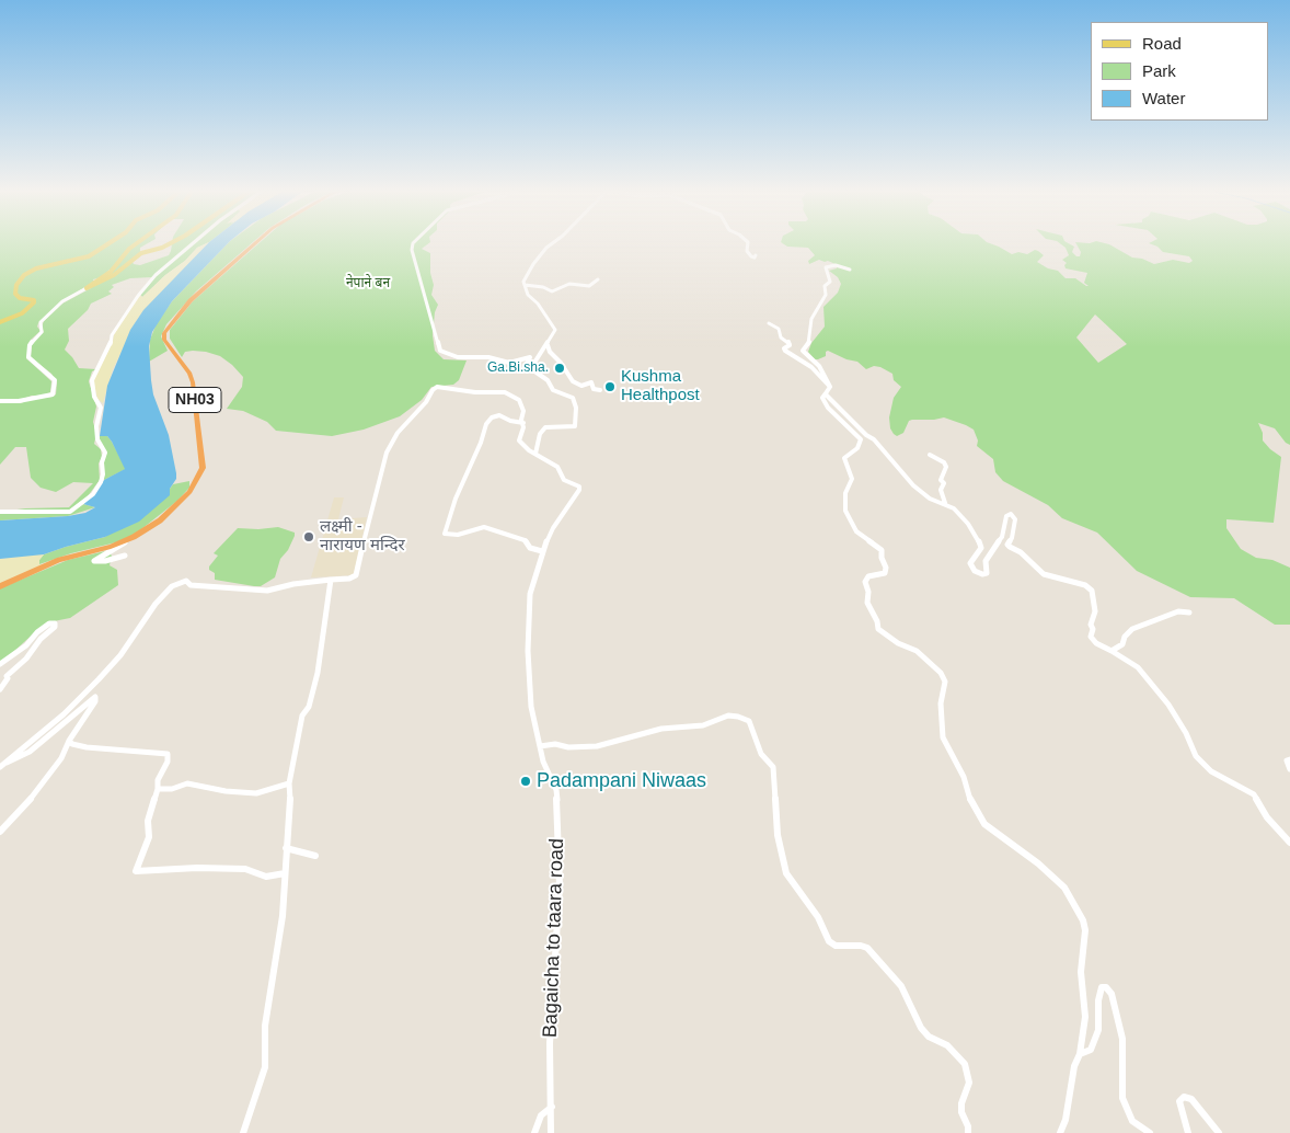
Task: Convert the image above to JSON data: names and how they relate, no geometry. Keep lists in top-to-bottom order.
{
  "streets": {
    "highway": ["NH03"],
    "street": ["Bagaicha to taara road"]
  },
  "parks": ["नेपाने बन"],
  "places": [
    "Ga.Bi.sha.",
    "Kushma Healthpost",
    "लक्ष्मी - नारायण मन्दिर",
    "Padampani Niwaas"
  ],
  "legend": ["Road", "Park", "Water"]
}
